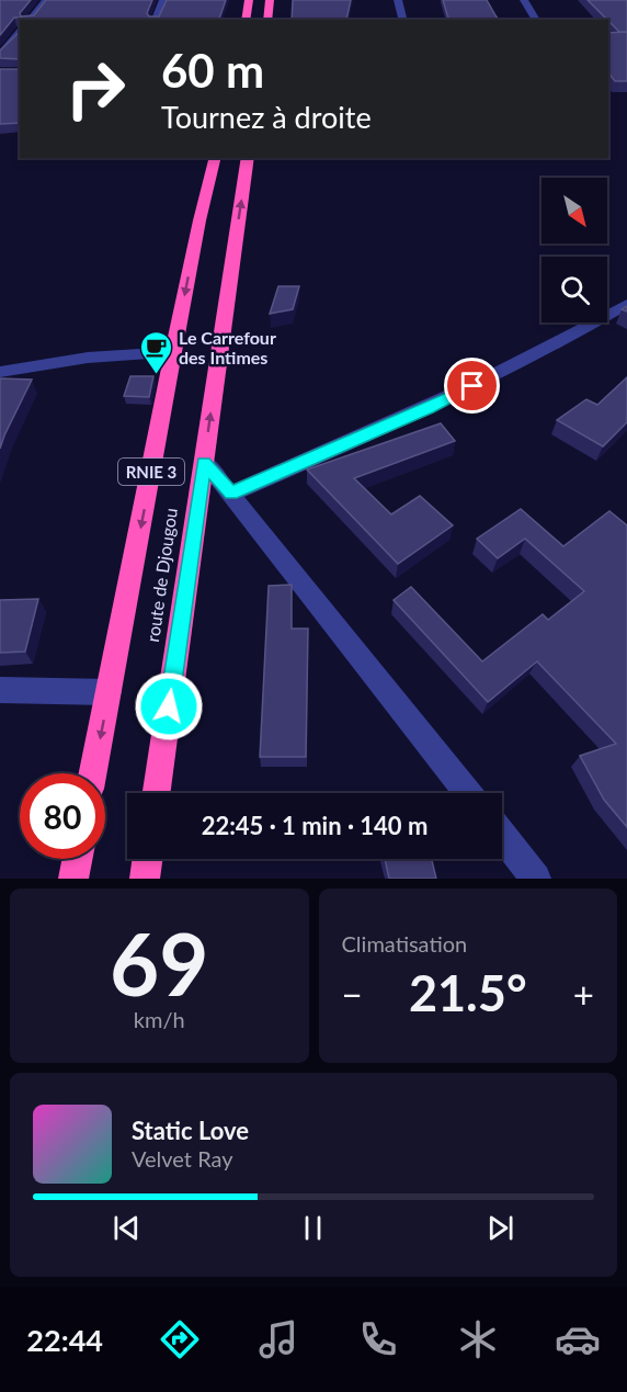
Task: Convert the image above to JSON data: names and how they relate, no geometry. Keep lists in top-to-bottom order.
{
  "streets": {
    "highway": ["RNIE 3", "route de Djougou"]
  },
  "places": {
    "cafe": ["Le Carrefour des Intimes"]
  },
  "north": "bottom right",
  "page": {
    "turn": ["60 m", "Tournez à droite"],
    "limit": "80",
    "trip": "22:45 · 1 min · 140 m",
    "tile": [
      ["69", "km/h"],
      "Climatisation"
    ],
    "heat": ["−", "21.5°", "+"],
    "song": ["Static Love", "Velvet Ray"],
    "tabs": "22:44"
  }
}
